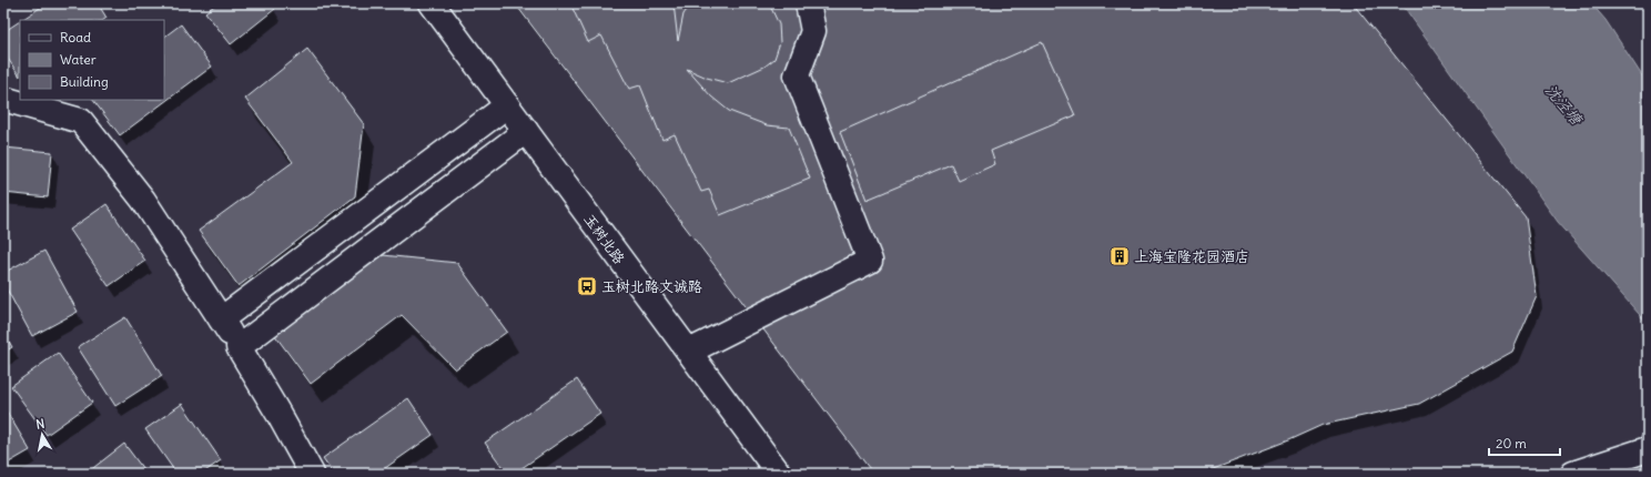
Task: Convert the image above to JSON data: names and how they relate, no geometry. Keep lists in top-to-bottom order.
{
  "streets": {
    "street": ["玉树北路"]
  },
  "water": ["沈泾塘"],
  "places": {
    "building": ["上海宝隆花园酒店"],
    "bus stop": ["玉树北路文诚路"]
  },
  "legend": ["Road", "Water", "Building"],
  "scale_bar": "20 m",
  "north": "top"
}
